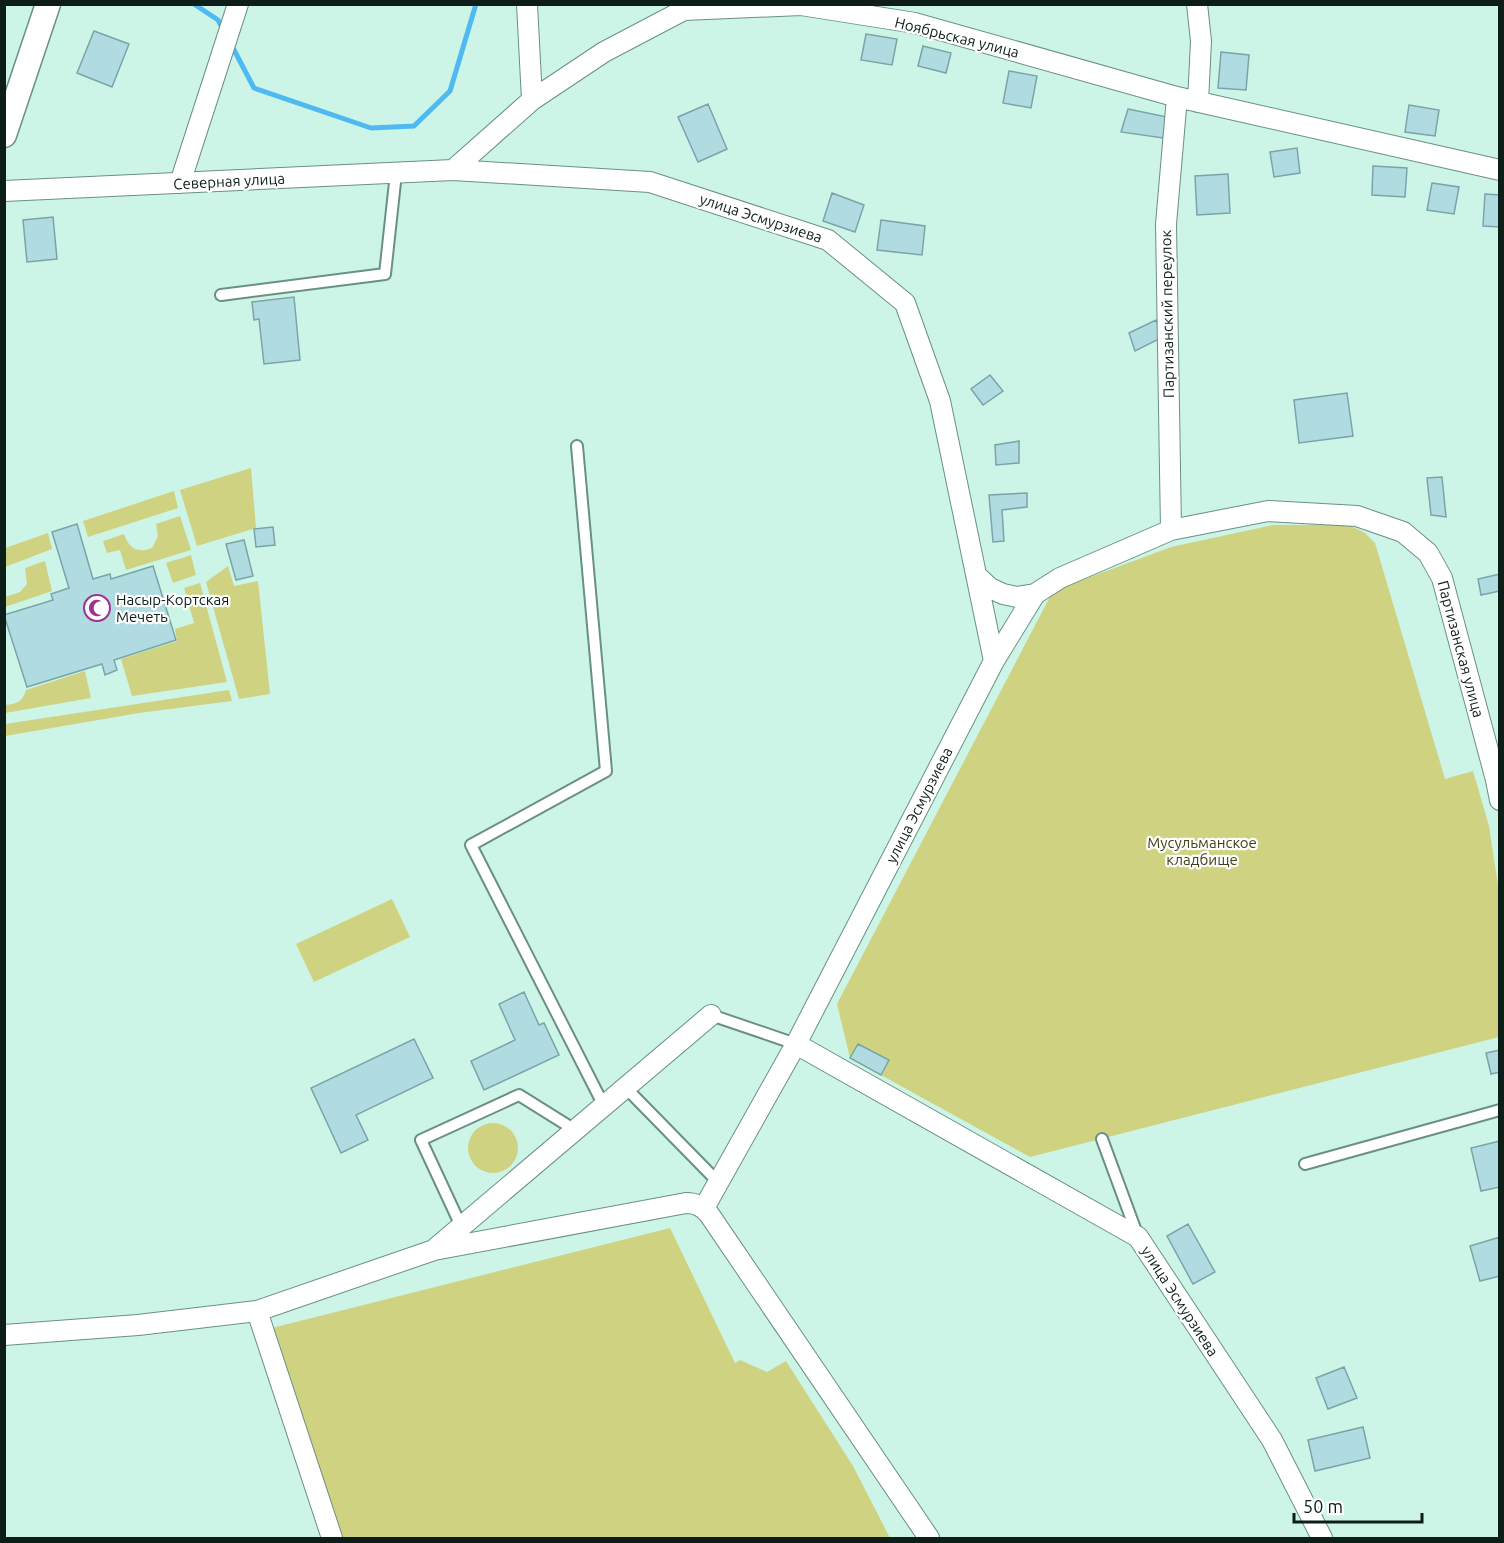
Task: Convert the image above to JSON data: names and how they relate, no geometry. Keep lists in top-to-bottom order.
{
  "streets": {
    "street": [
      "Ноябрьская улица",
      "Северная улица",
      "улица Эсмурзиева",
      "Партизанский переулок",
      "Партизанская улица"
    ]
  },
  "crossings": [
    ["Ноябрьская улица", "Северная улица"],
    ["Ноябрьская улица", "улица Эсмурзиева"],
    ["Ноябрьская улица", "Партизанский переулок"],
    ["Северная улица", "улица Эсмурзиева"],
    ["Партизанский переулок", "Партизанская улица"]
  ],
  "parks": ["Мусульманское кладбище"],
  "places": {
    "mosque": ["Насыр-Кортская Мечеть"]
  },
  "scale_bar": "50 m"
}
